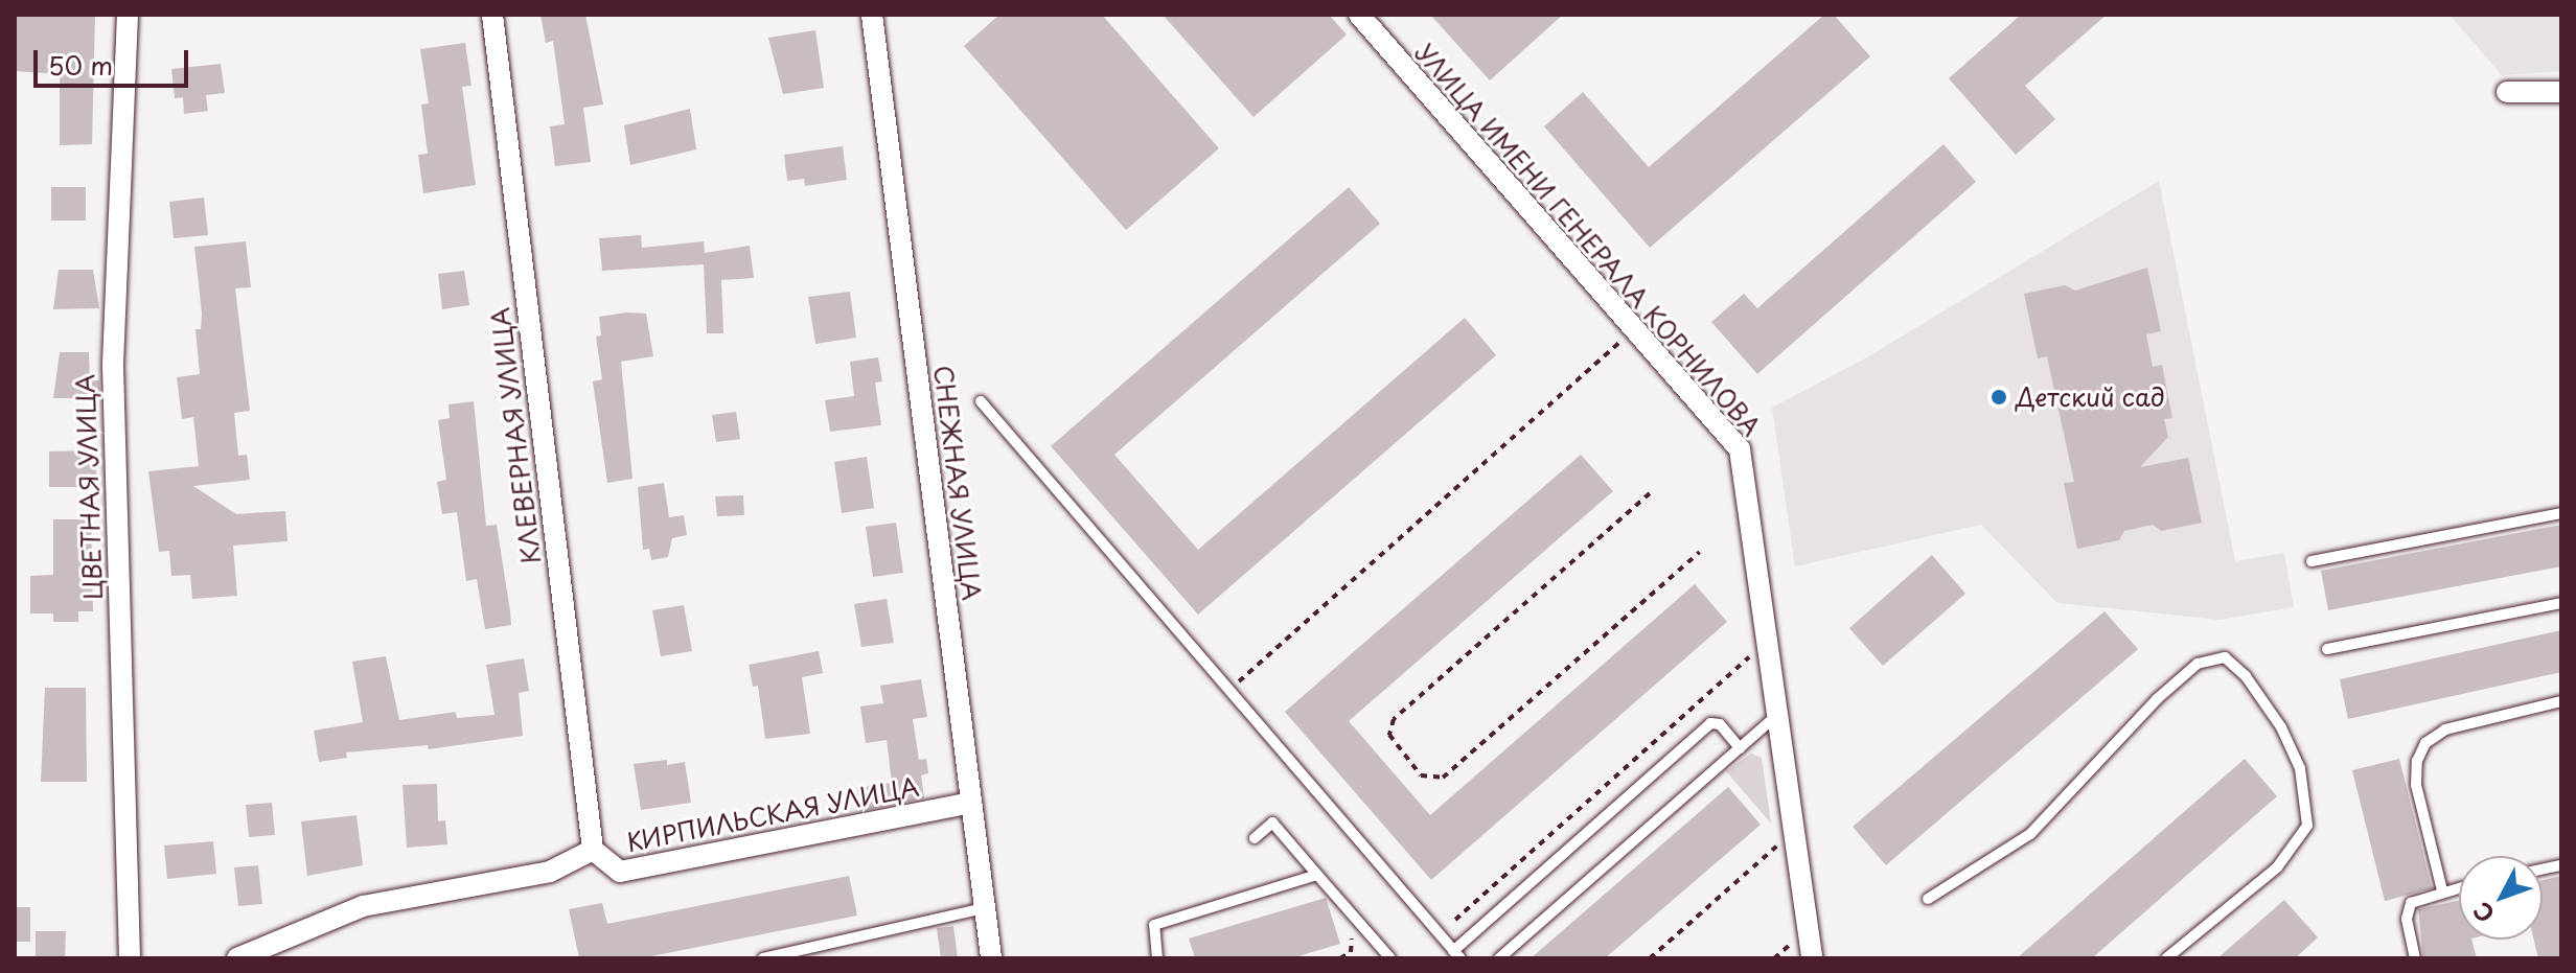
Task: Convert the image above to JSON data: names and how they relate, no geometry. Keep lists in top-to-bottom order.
{
  "streets": {
    "street": [
      "УЛИЦА ИМЕНИ ГЕНЕРАЛА КОРНИЛОВА",
      "КЛЕВЕРНАЯ УЛИЦА",
      "СНЕЖНАЯ УЛИЦА",
      "ЦВЕТНАЯ УЛИЦА",
      "КИРПИЛЬСКАЯ УЛИЦА"
    ]
  },
  "crossings": [
    ["КЛЕВЕРНАЯ УЛИЦА", "КИРПИЛЬСКАЯ УЛИЦА"],
    ["СНЕЖНАЯ УЛИЦА", "КИРПИЛЬСКАЯ УЛИЦА"]
  ],
  "places": ["Детский сад"],
  "scale_bar": "50 m",
  "north": "bottom left"
}
